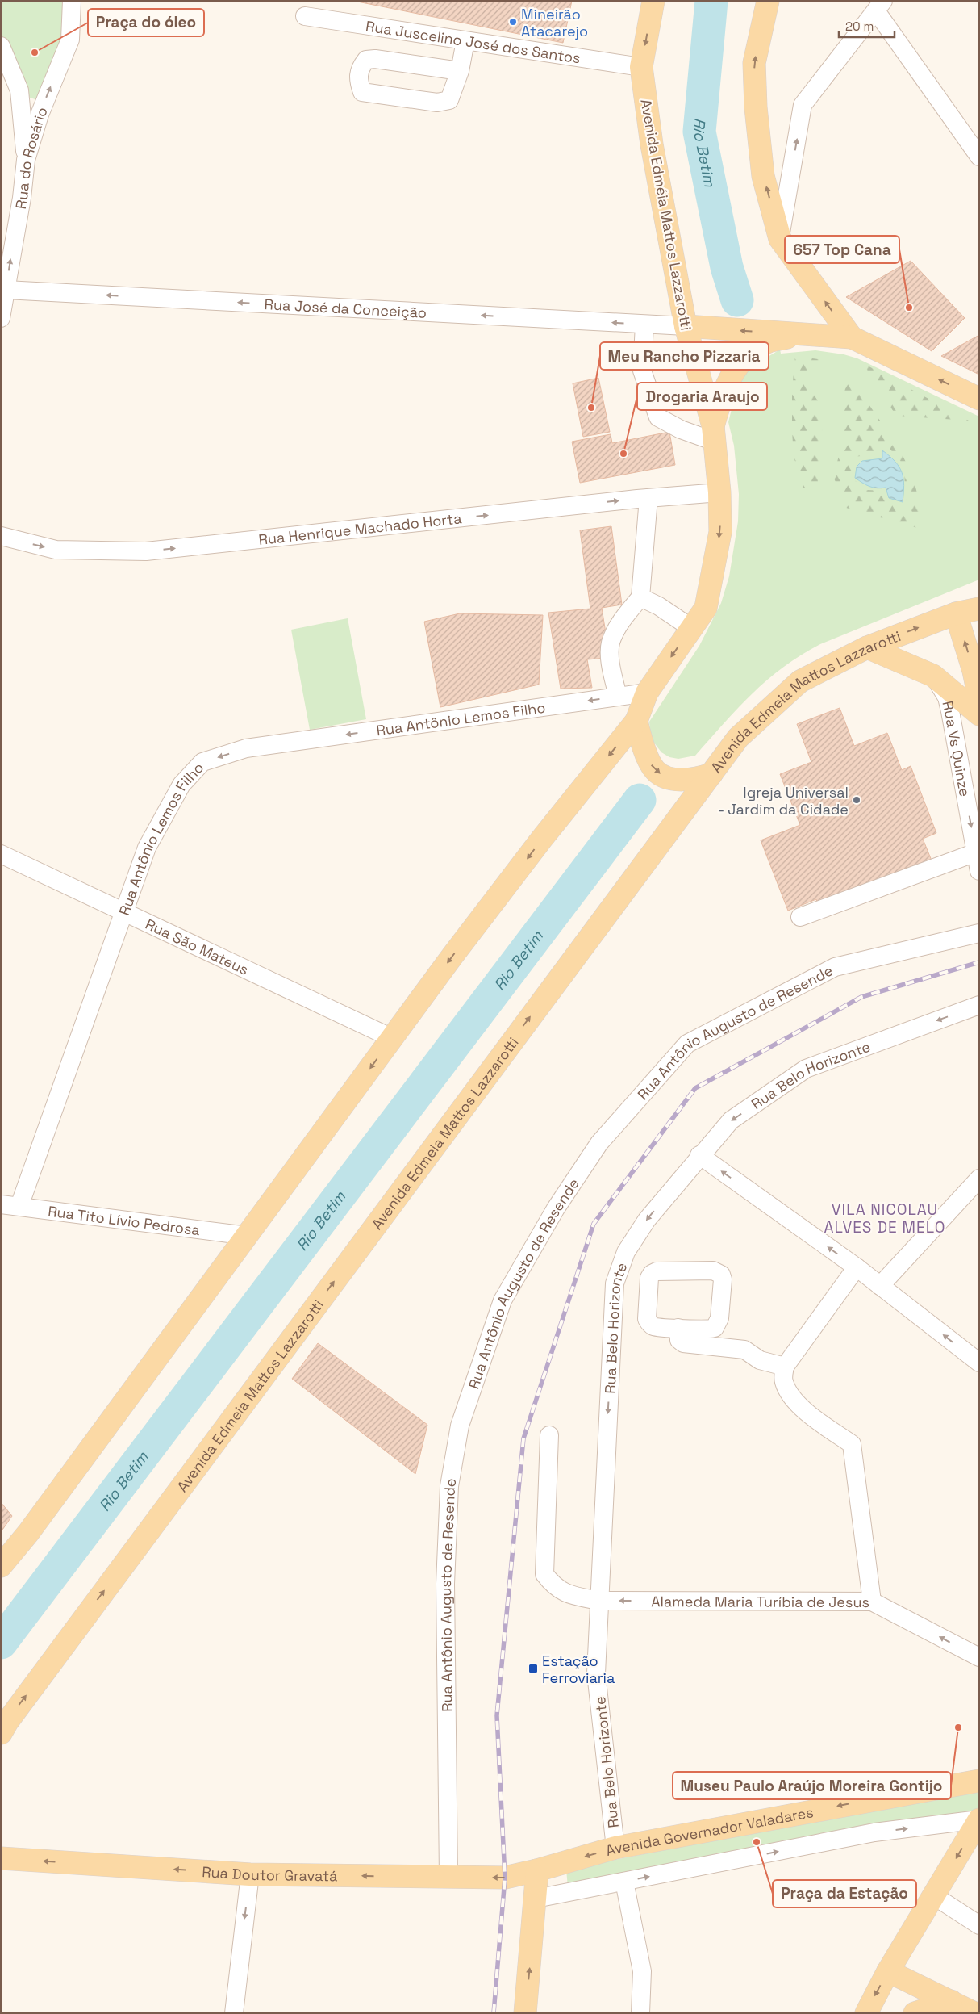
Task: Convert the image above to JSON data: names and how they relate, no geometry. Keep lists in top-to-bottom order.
{
  "streets": {
    "main road": [
      "Avenida Edméia Mattos Lazzarotti",
      "Avenida Edmeia Mattos Lazzarotti",
      "Avenida Governador Valadares",
      "Rua Doutor Gravatá"
    ],
    "street": [
      "Rua Juscelino José dos Santos",
      "Rua do Rosário",
      "Rua José da Conceição",
      "Rua Henrique Machado Horta",
      "Rua Antônio Lemos Filho",
      "Rua Vs Quinze",
      "Rua São Mateus",
      "Rua Antônio Augusto de Resende",
      "Rua Belo Horizonte",
      "Rua Tito Lívio Pedrosa",
      "Alameda Maria Turíbia de Jesus"
    ]
  },
  "crossings": [
    ["Rua Juscelino José dos Santos", "Avenida Edméia Mattos Lazzarotti"],
    ["Rua do Rosário", "Rua José da Conceição"],
    ["Avenida Edméia Mattos Lazzarotti", "Rua José da Conceição"],
    ["Rua Antônio Lemos Filho", "Rua São Mateus"],
    ["Rua Antônio Lemos Filho", "Rua Tito Lívio Pedrosa"],
    ["Rua Antônio Augusto de Resende", "Rua Doutor Gravatá"],
    ["Rua Belo Horizonte", "Alameda Maria Turíbia de Jesus"],
    ["Rua Belo Horizonte", "Avenida Governador Valadares"],
    ["Avenida Governador Valadares", "Rua Doutor Gravatá"]
  ],
  "one_way": [
    "Rua do Rosário",
    "Rua José da Conceição",
    "Rua Henrique Machado Horta",
    "Rua Antônio Lemos Filho",
    "Rua Vs Quinze",
    "Rua Belo Horizonte",
    "Alameda Maria Turíbia de Jesus",
    "Avenida Governador Valadares",
    "Rua Doutor Gravatá"
  ],
  "districts": ["VILA NICOLAU ALVES DE MELO"],
  "water": ["Rio Betim"],
  "places": {
    "other": [
      "Mineirão Atacarejo",
      "Praça do óleo",
      "657 Top Cana",
      "Meu Rancho Pizzaria",
      "Drogaria Araujo",
      "Igreja Universal - Jardim da Cidade",
      "Museu Paulo Araújo Moreira Gontijo",
      "Praça da Estação"
    ],
    "transit": ["Estação Ferroviaria"]
  },
  "scale_bar": "20 m"
}
